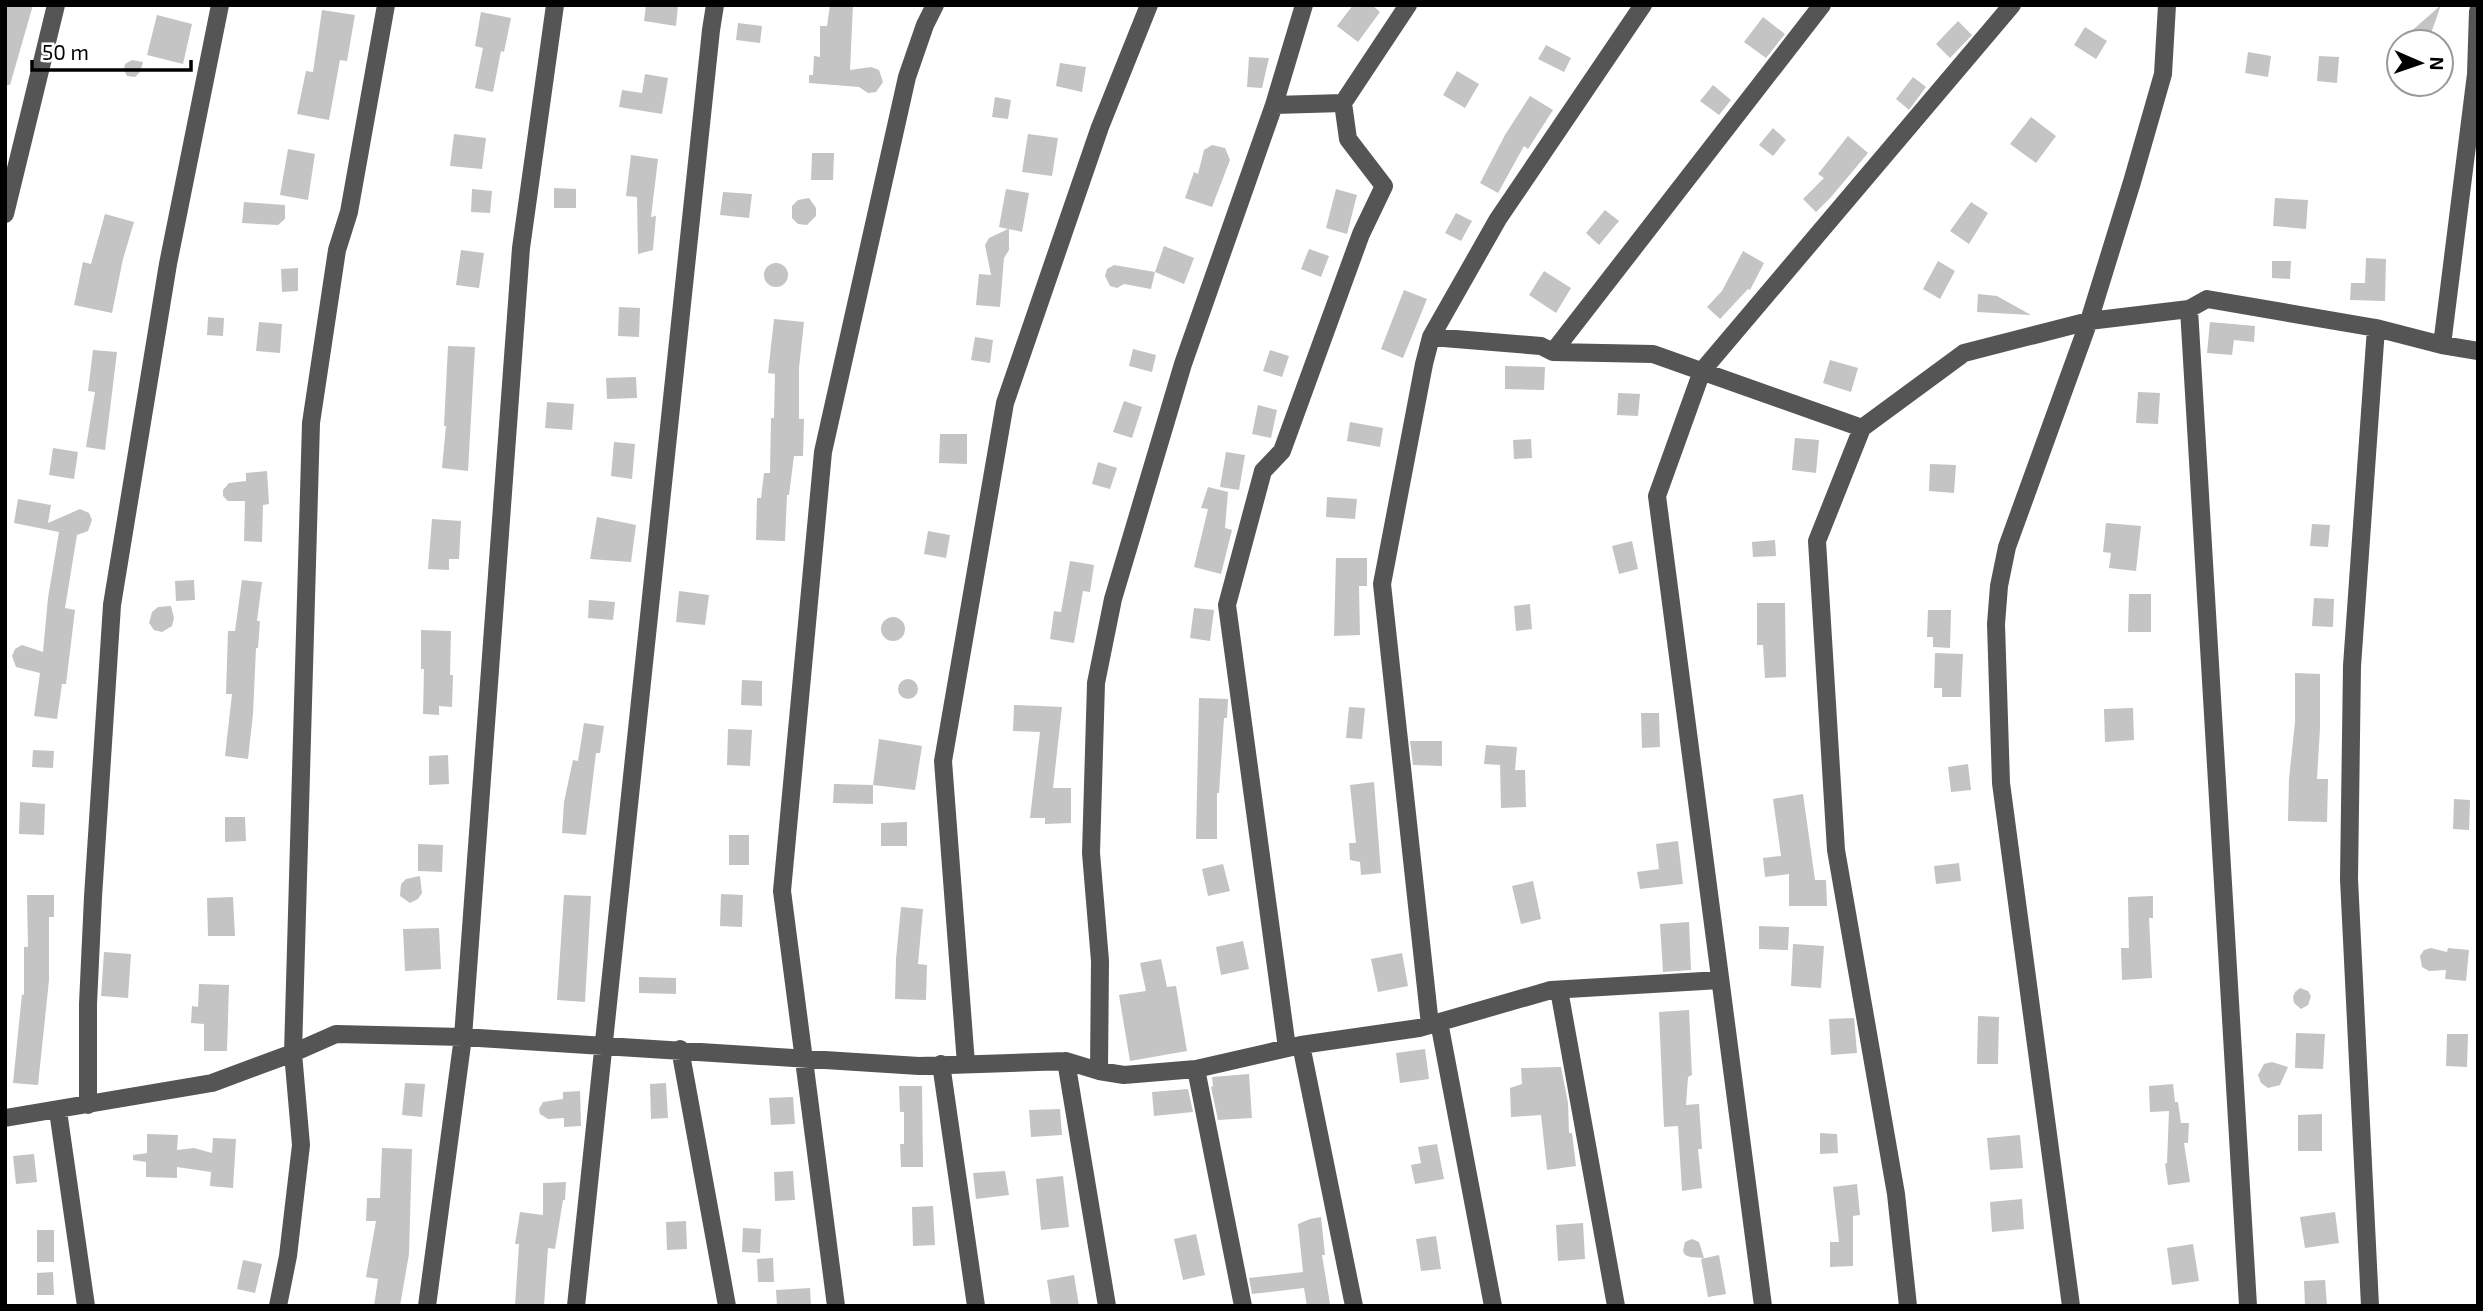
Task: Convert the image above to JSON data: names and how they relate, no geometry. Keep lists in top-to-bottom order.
{
  "scale_bar": "50 m",
  "north": "right"
}
